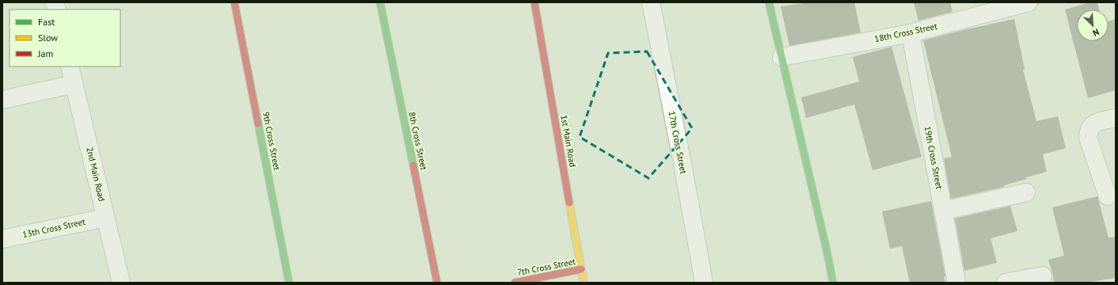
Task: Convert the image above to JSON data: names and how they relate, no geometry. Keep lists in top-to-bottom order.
{
  "streets": {
    "street": [
      "18th Cross Street",
      "9th Cross Street",
      "8th Cross Street",
      "1st Main Road",
      "17th Cross Street",
      "19th Cross Street",
      "2nd Main Road",
      "13th Cross Street",
      "7th Cross Street"
    ]
  },
  "crossings": [
    ["18th Cross Street", "19th Cross Street"],
    ["1st Main Road", "7th Cross Street"],
    ["2nd Main Road", "13th Cross Street"]
  ],
  "legend": ["Fast", "Slow", "Jam"],
  "north": "bottom right"
}
